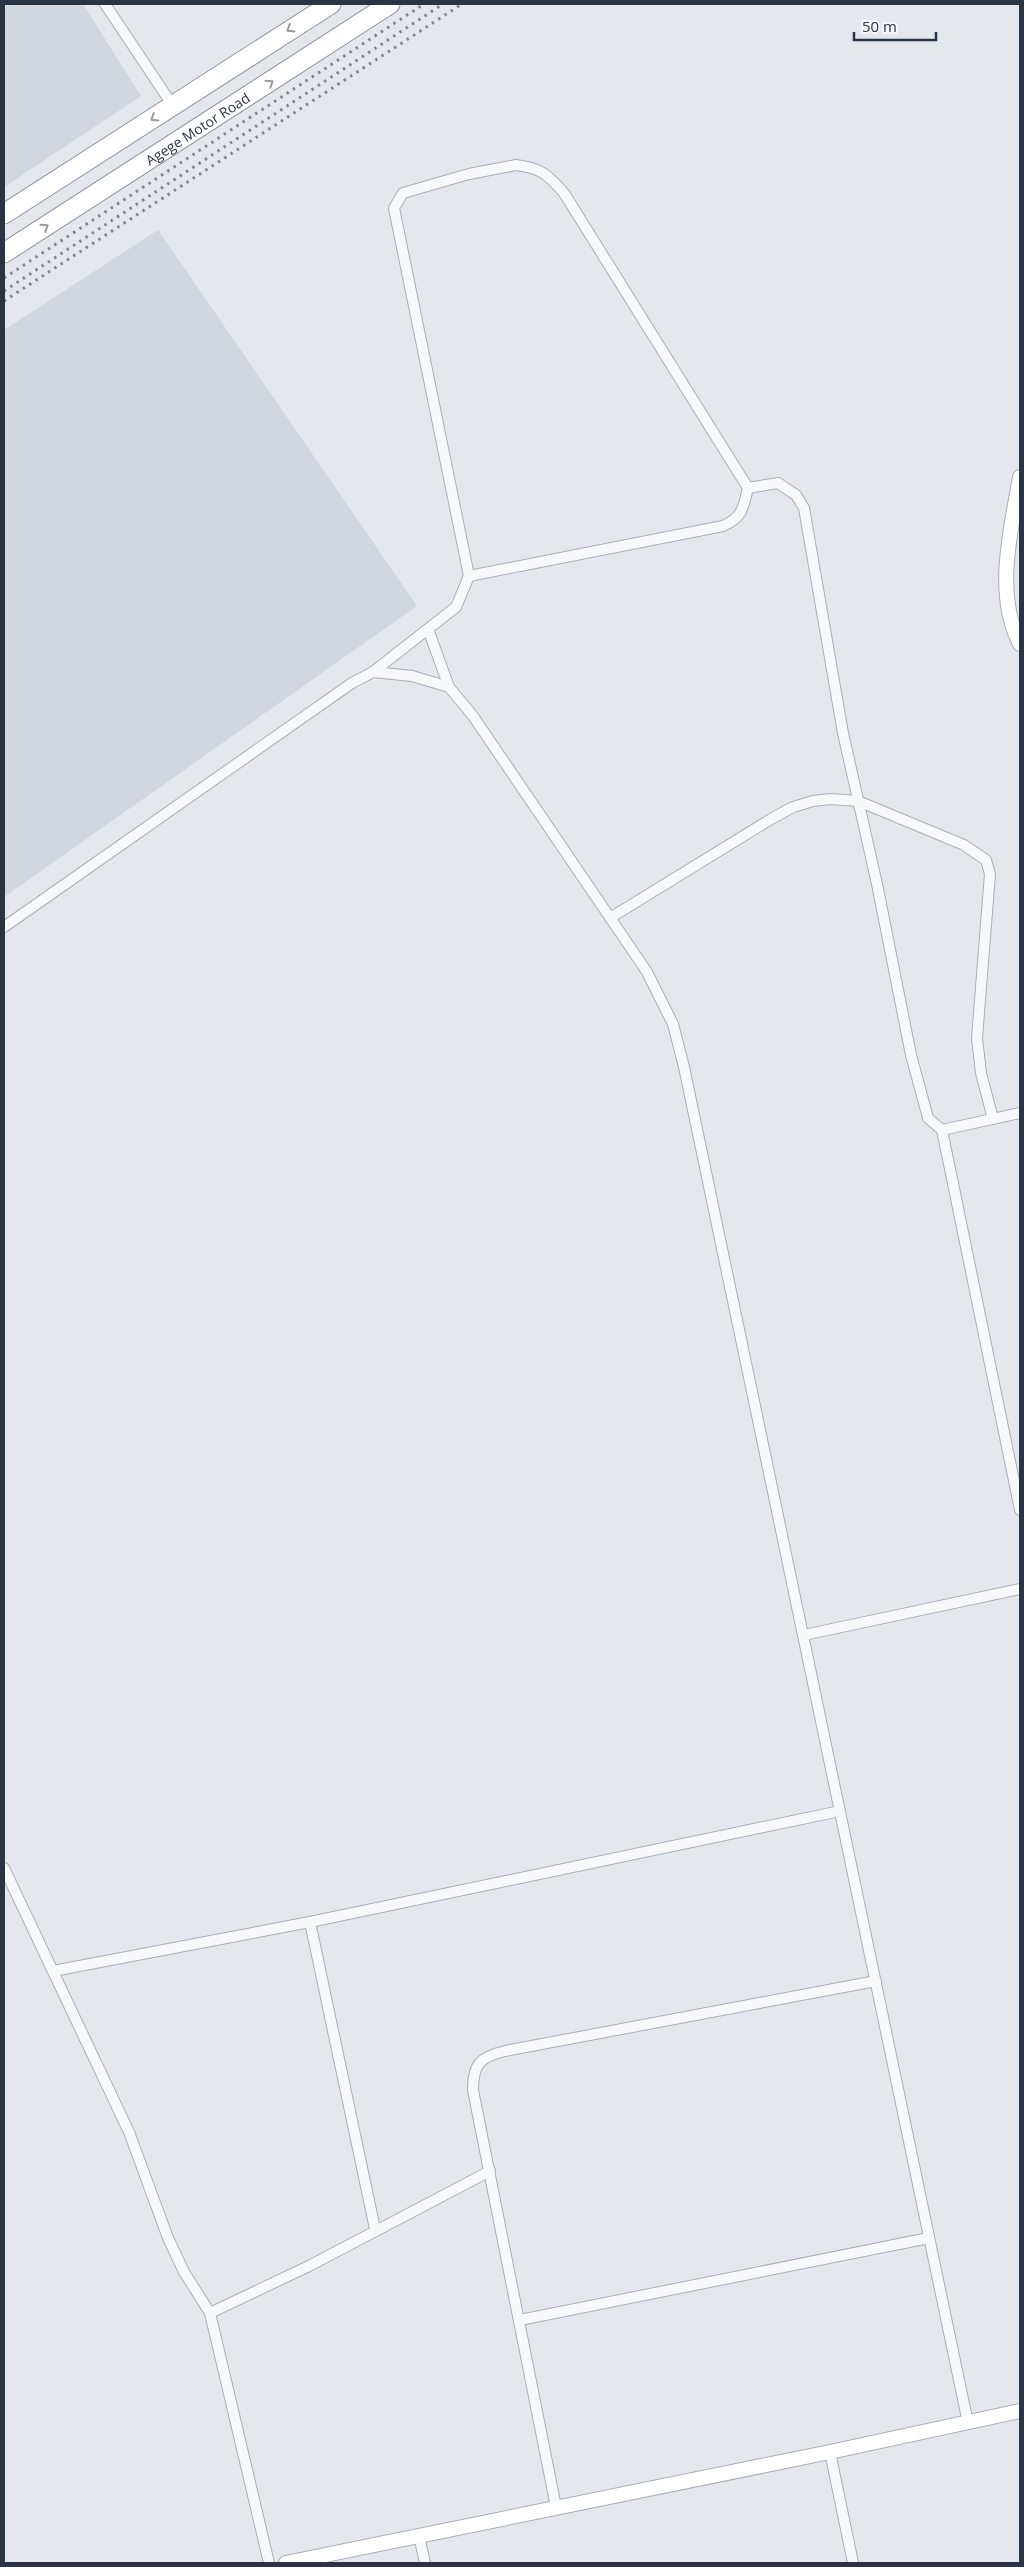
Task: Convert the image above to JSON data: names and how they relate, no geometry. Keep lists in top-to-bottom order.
{
  "streets": {
    "highway": ["Agege Motor Road"]
  },
  "scale_bar": "50 m"
}
